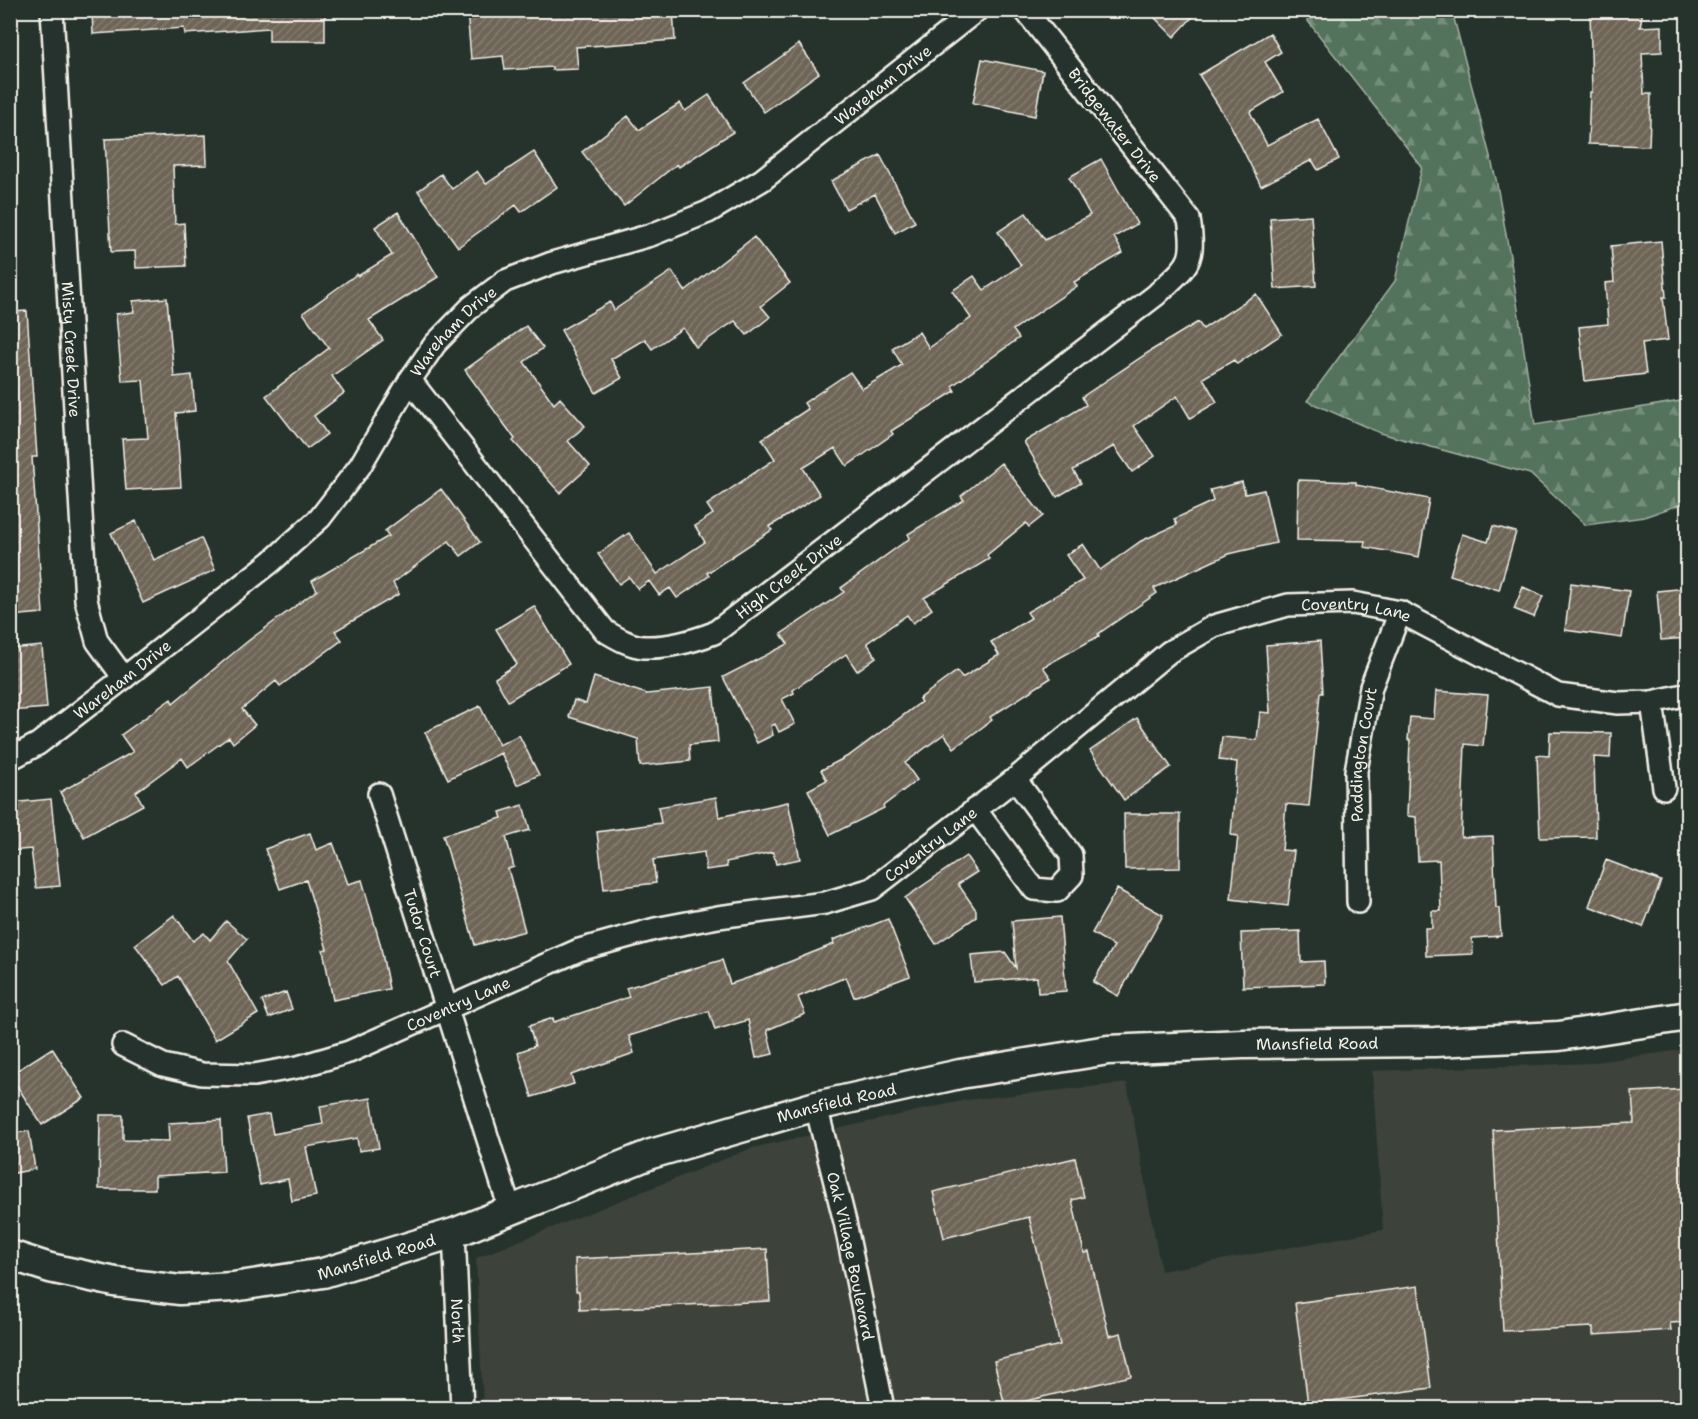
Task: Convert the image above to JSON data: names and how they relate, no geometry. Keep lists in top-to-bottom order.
{
  "streets": {
    "street": [
      "Wareham Drive",
      "Bridgewater Drive",
      "Misty Creek Drive",
      "High Creek Drive",
      "Coventry Lane",
      "Paddington Court",
      "Tudor Court",
      "Mansfield Road",
      "Oak Village Boulevard",
      "North"
    ]
  },
  "crossings": [
    ["Wareham Drive", "Misty Creek Drive"],
    ["Wareham Drive", "High Creek Drive"],
    ["Bridgewater Drive", "High Creek Drive"],
    ["Coventry Lane", "Paddington Court"],
    ["Coventry Lane", "Tudor Court"],
    ["Tudor Court", "Mansfield Road"],
    ["Mansfield Road", "Oak Village Boulevard"],
    ["Mansfield Road", "North"]
  ]
}
